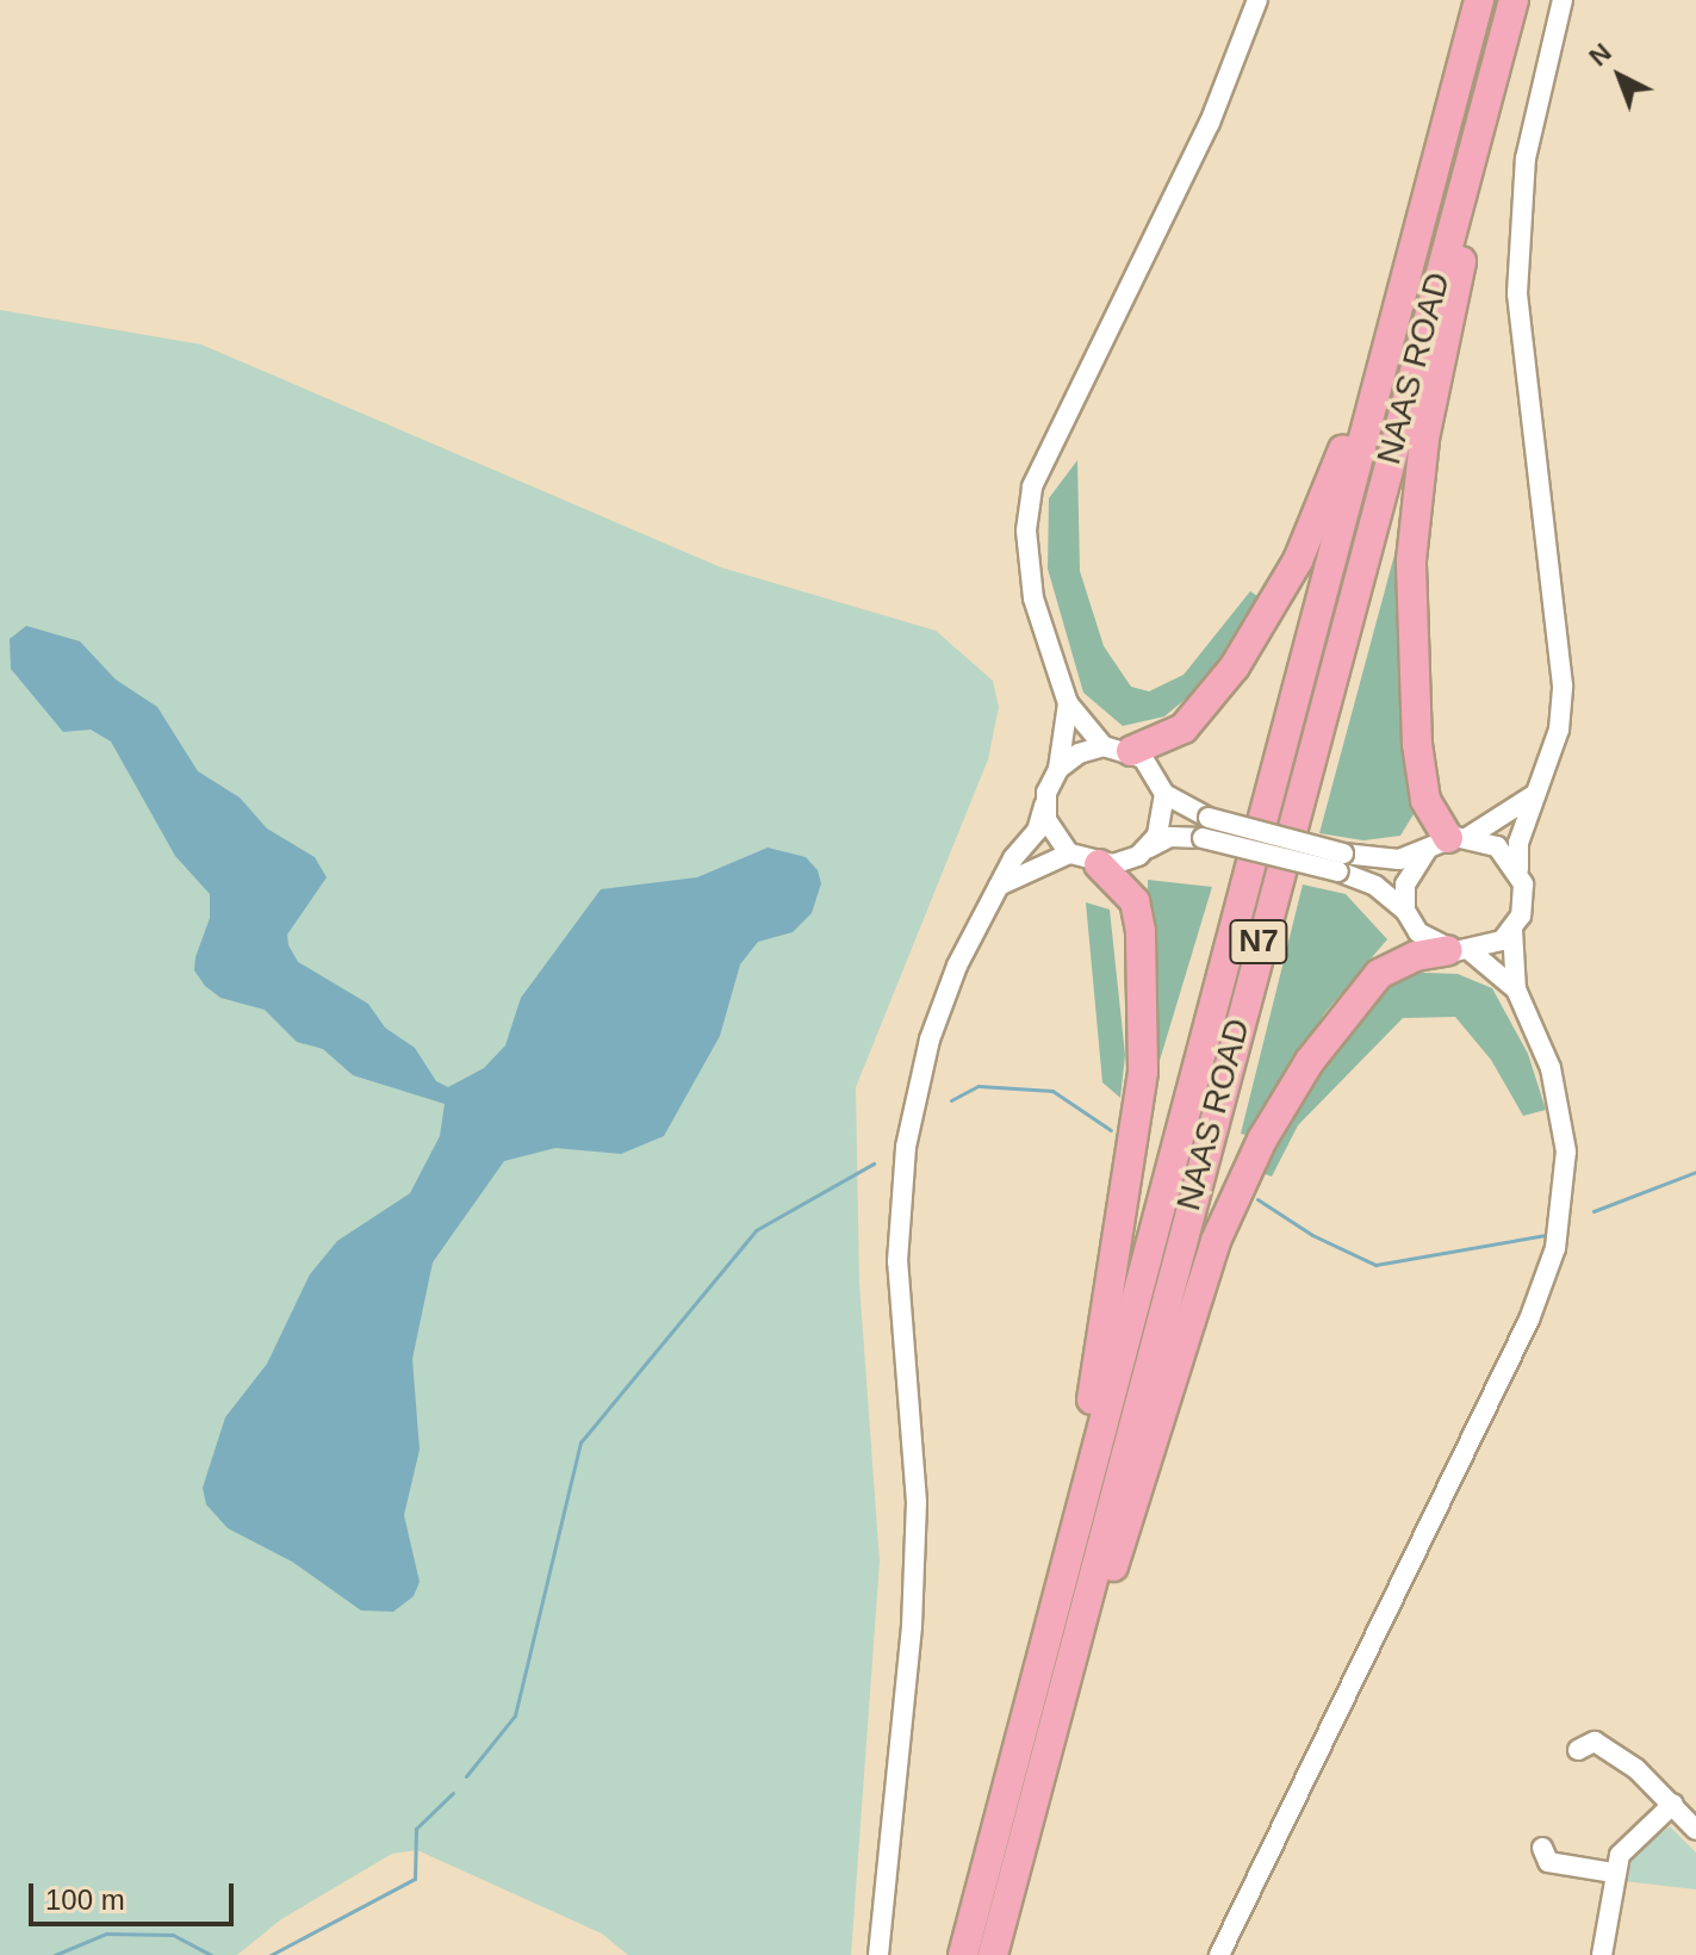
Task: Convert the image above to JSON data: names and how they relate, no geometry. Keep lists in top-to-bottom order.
{
  "streets": {
    "highway": ["NAAS ROAD", "N7"]
  },
  "crossings": [
    ["NAAS ROAD", "N7"]
  ],
  "scale_bar": "100 m",
  "north": "top left"
}
